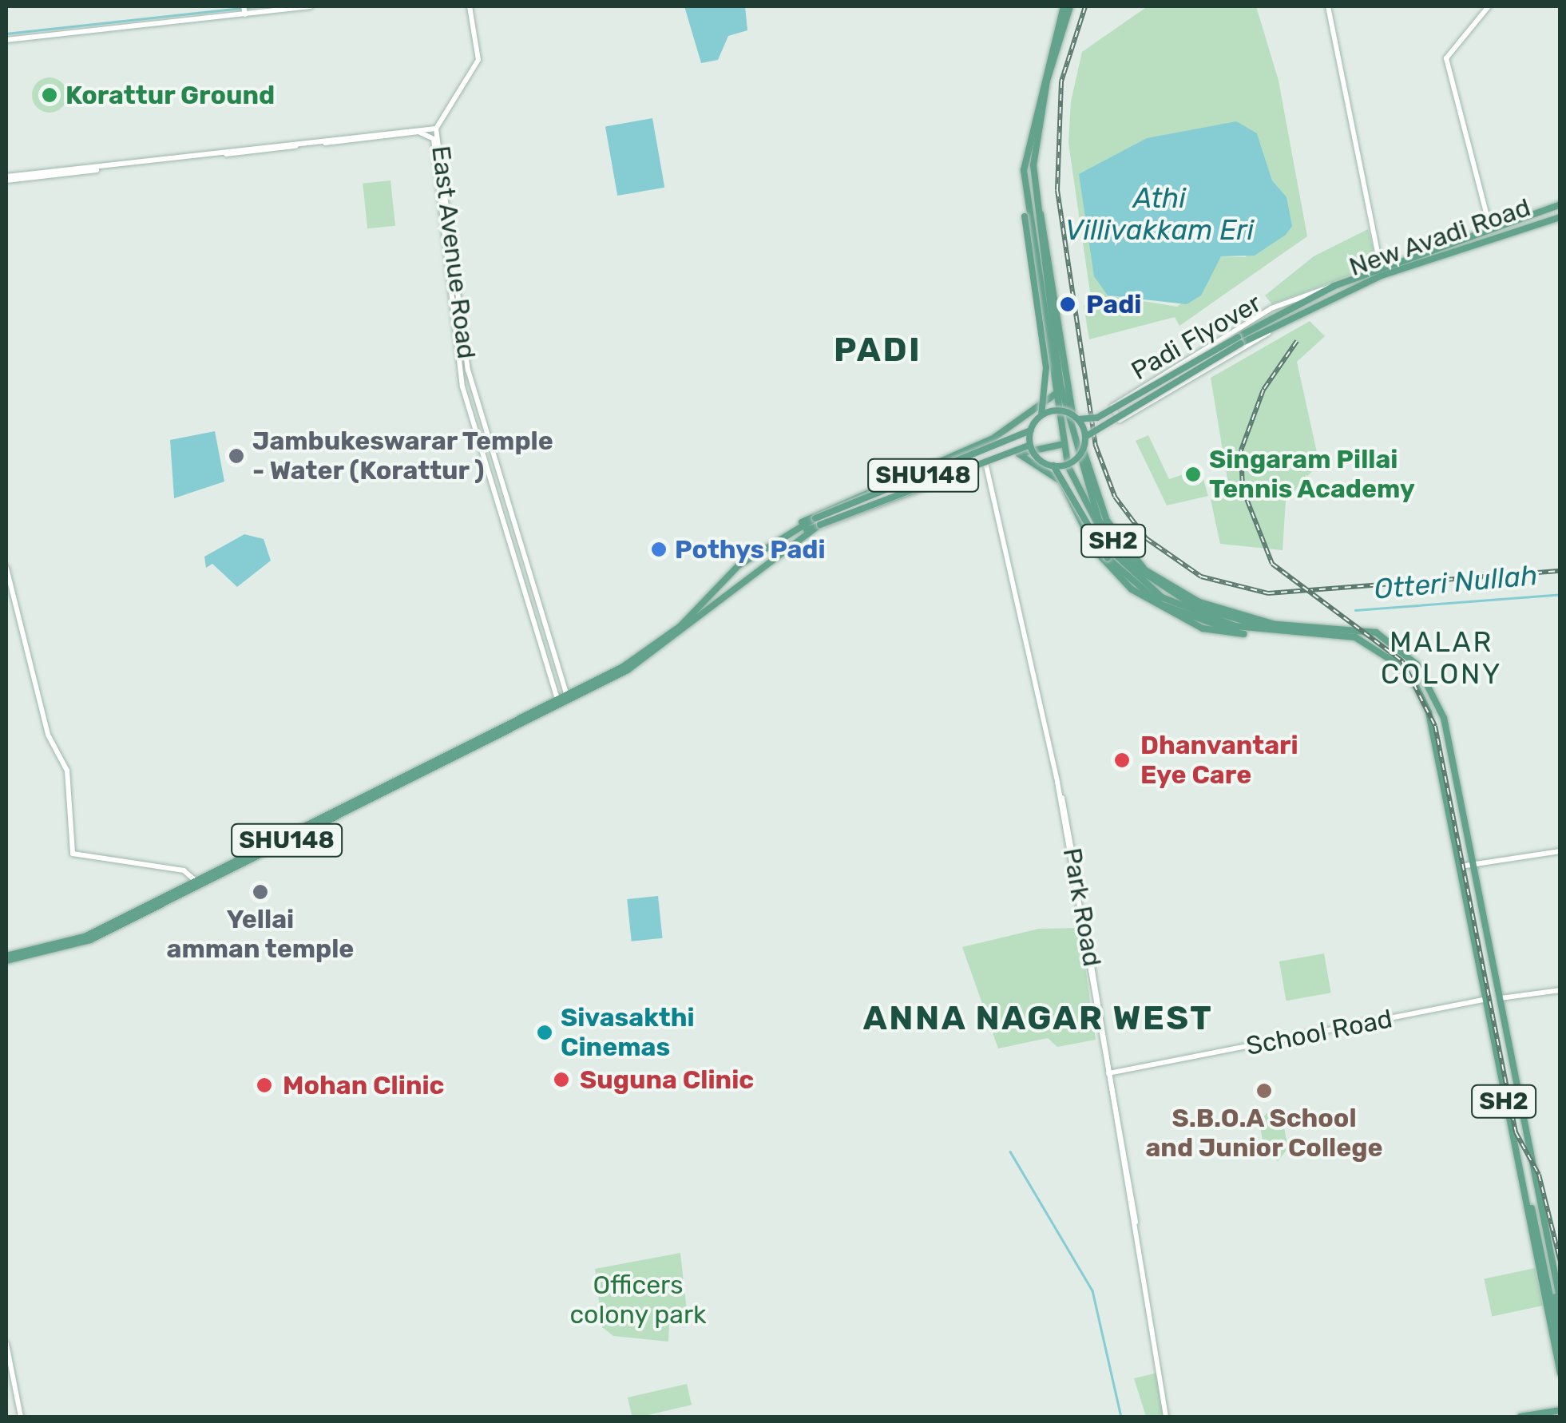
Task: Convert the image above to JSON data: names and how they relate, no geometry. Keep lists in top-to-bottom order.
{
  "streets": {
    "main road": [
      "New Avadi Road",
      "Padi Flyover",
      "SHU148",
      "SH2"
    ],
    "street": ["East Avenue Road", "Park Road", "School Road"]
  },
  "crossings": [
    ["New Avadi Road", "Padi Flyover"],
    ["East Avenue Road", "SHU148"],
    ["Padi Flyover", "SHU148"],
    ["SH2", "School Road"],
    ["Park Road", "School Road"]
  ],
  "districts": ["PADI", "MALAR COLONY", "ANNA NAGAR WEST"],
  "water": ["Athi Villivakkam Eri", "Otteri Nullah"],
  "parks": ["Officers colony park"],
  "places": [
    "Korattur Ground",
    "Padi",
    "Jambukeswarar Temple - Water (Korattur )",
    "Singaram Pillai Tennis Academy",
    "Pothys Padi",
    "Dhanvantari Eye Care",
    "Yellai amman temple",
    "Sivasakthi Cinemas",
    "Suguna Clinic",
    "Mohan Clinic",
    "S.B.O.A School and Junior College"
  ]
}
